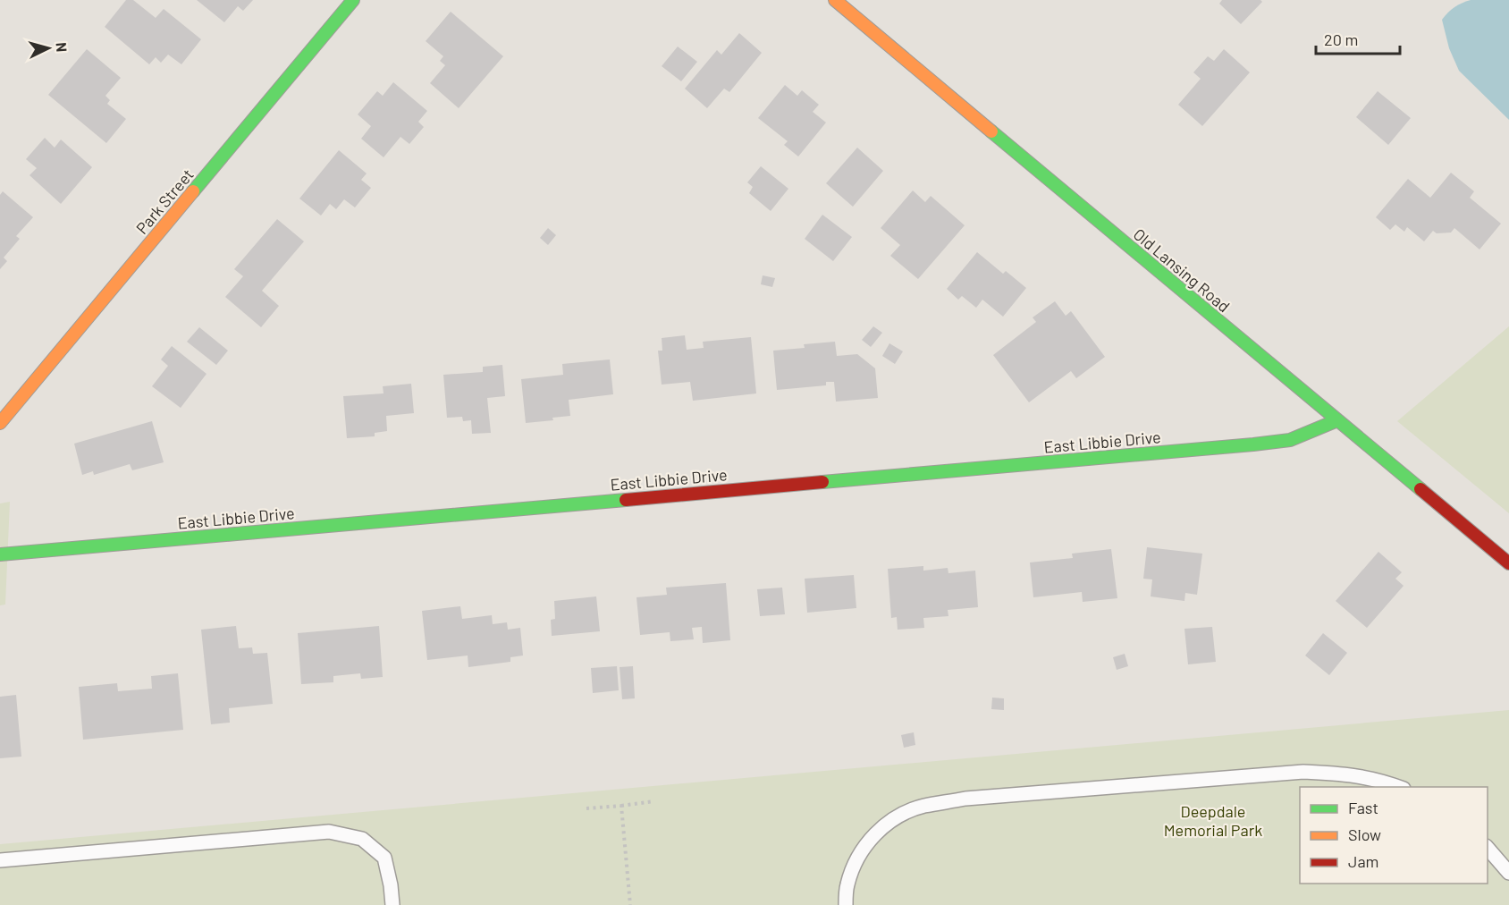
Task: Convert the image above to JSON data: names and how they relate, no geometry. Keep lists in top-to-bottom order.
{
  "streets": {
    "street": ["Park Street", "Old Lansing Road", "East Libbie Drive"]
  },
  "crossings": [
    ["Old Lansing Road", "East Libbie Drive"]
  ],
  "parks": ["Deepdale Memorial Park"],
  "legend": ["Fast", "Slow", "Jam"],
  "scale_bar": "20 m",
  "north": "right"
}
